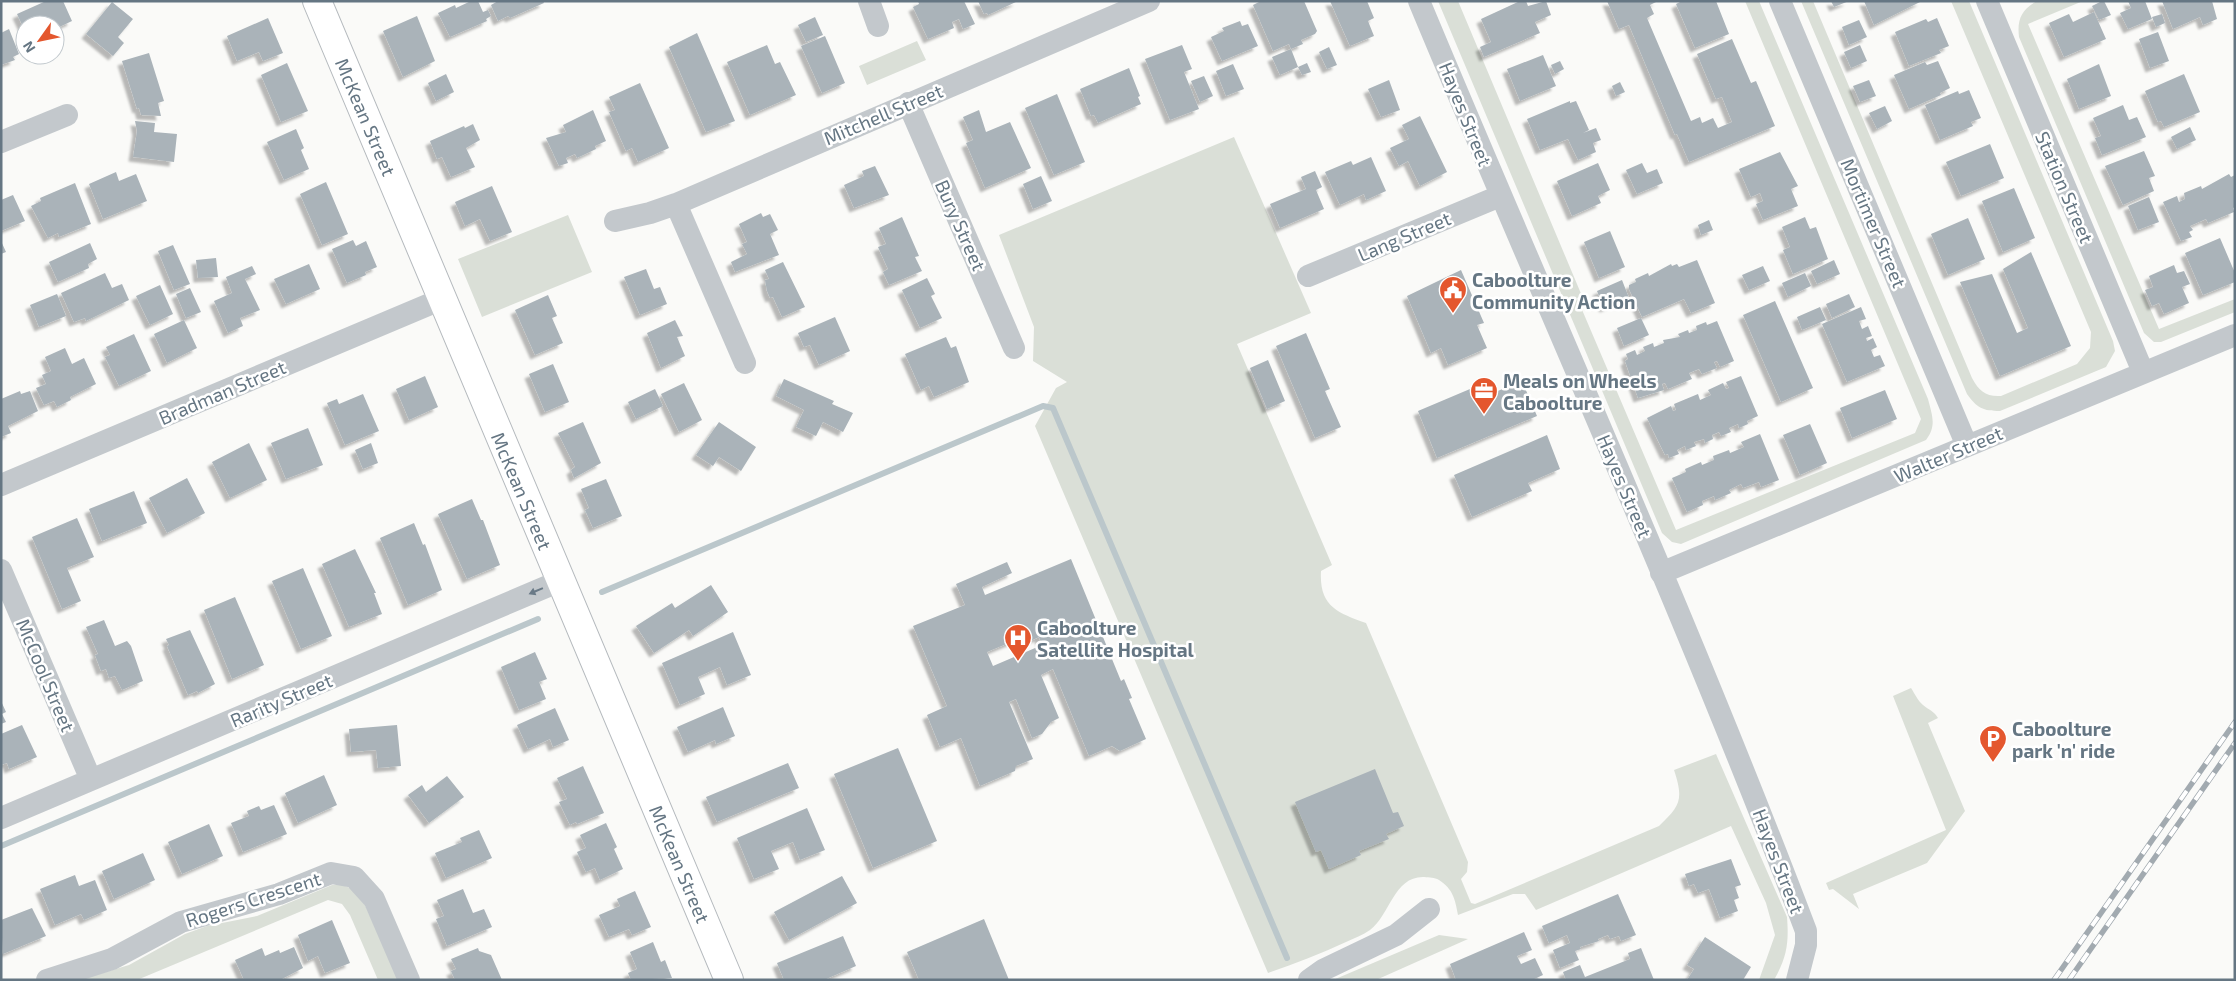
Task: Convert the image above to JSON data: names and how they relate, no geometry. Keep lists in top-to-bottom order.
{
  "streets": {
    "main road": ["McKean Street"],
    "street": [
      "Mitchell Street",
      "Hayes Street",
      "Station Street",
      "Mortimer Street",
      "Bury Street",
      "Lang Street",
      "Bradman Street",
      "Walter Street",
      "McCool Street",
      "Rarity Street",
      "Rogers Crescent"
    ]
  },
  "crossings": [
    ["Mitchell Street", "Bury Street"],
    ["Hayes Street", "Lang Street"],
    ["Hayes Street", "Walter Street"],
    ["McKean Street", "Bradman Street"],
    ["McKean Street", "Rarity Street"],
    ["Station Street", "Walter Street"],
    ["Mortimer Street", "Walter Street"],
    ["McCool Street", "Rarity Street"]
  ],
  "one_way": ["Rarity Street"],
  "places": {
    "public building": ["Caboolture Community Action"],
    "office": ["Meals on Wheels Caboolture"],
    "hospital": ["Caboolture Satellite Hospital"],
    "parking": ["Caboolture park 'n' ride"]
  },
  "north": "bottom left"
}
